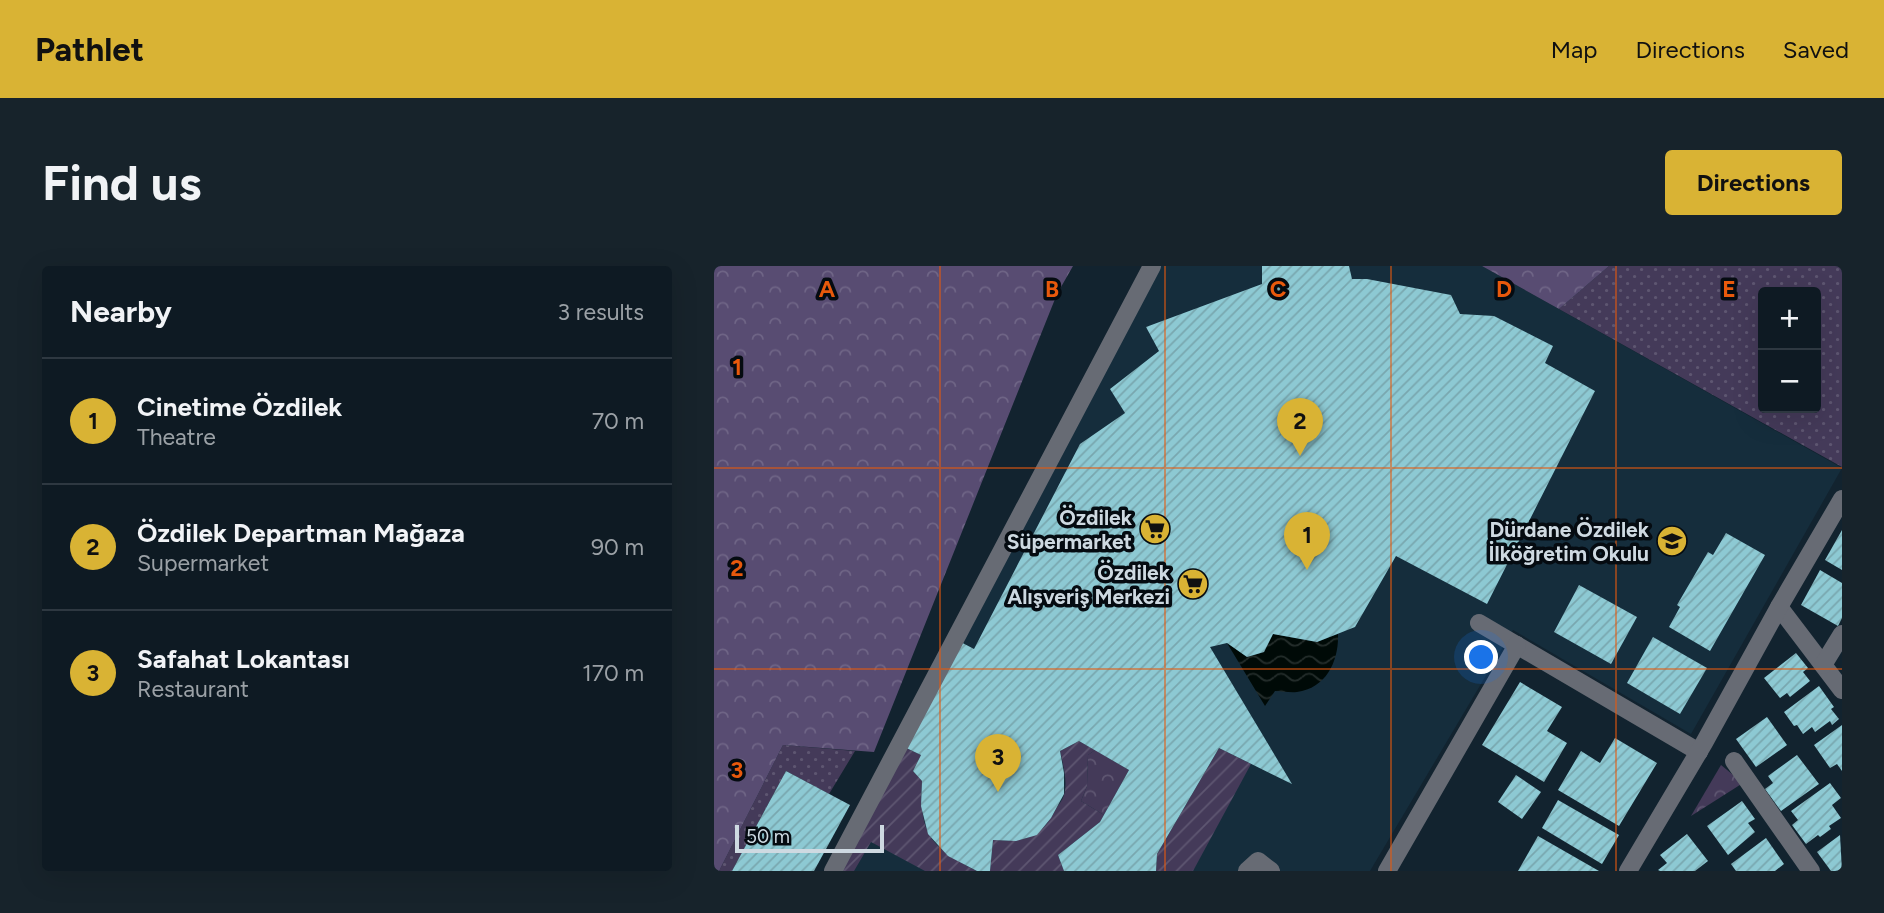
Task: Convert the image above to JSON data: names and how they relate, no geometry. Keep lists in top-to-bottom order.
{
  "places": {
    "supermarket": ["Özdilek Süpermarket", "Özdilek Alışveriş Merkezi"],
    "school or university": ["Dürdane Özdilek İlköğretim Okulu"]
  },
  "scale_bar": "50 m",
  "page": {
    "header": "Pathlet",
    "nav": ["Map", "Directions", "Saved"],
    "buttons": "Directions",
    "title": "Find us",
    "heading": ["Nearby", "3 results"],
    "map_buttons": ["+", "−"],
    "list": [
      {
        "mark": "1",
        "name": "Cinetime Özdilek",
        "note": "Theatre",
        "value": "70 m"
      },
      {
        "mark": "2",
        "name": "Özdilek Departman Mağaza",
        "note": "Supermarket",
        "value": "90 m"
      },
      {
        "mark": "3",
        "name": "Safahat Lokantası",
        "note": "Restaurant",
        "value": "170 m"
      }
    ],
    "pins": ["2", "1", "3"],
    "scale": "50 m"
  },
  "grid": {
    "columns": [
      "A",
      "B",
      "C",
      "D",
      "E"
    ],
    "rows": ["1", "2", "3"]
  }
}
